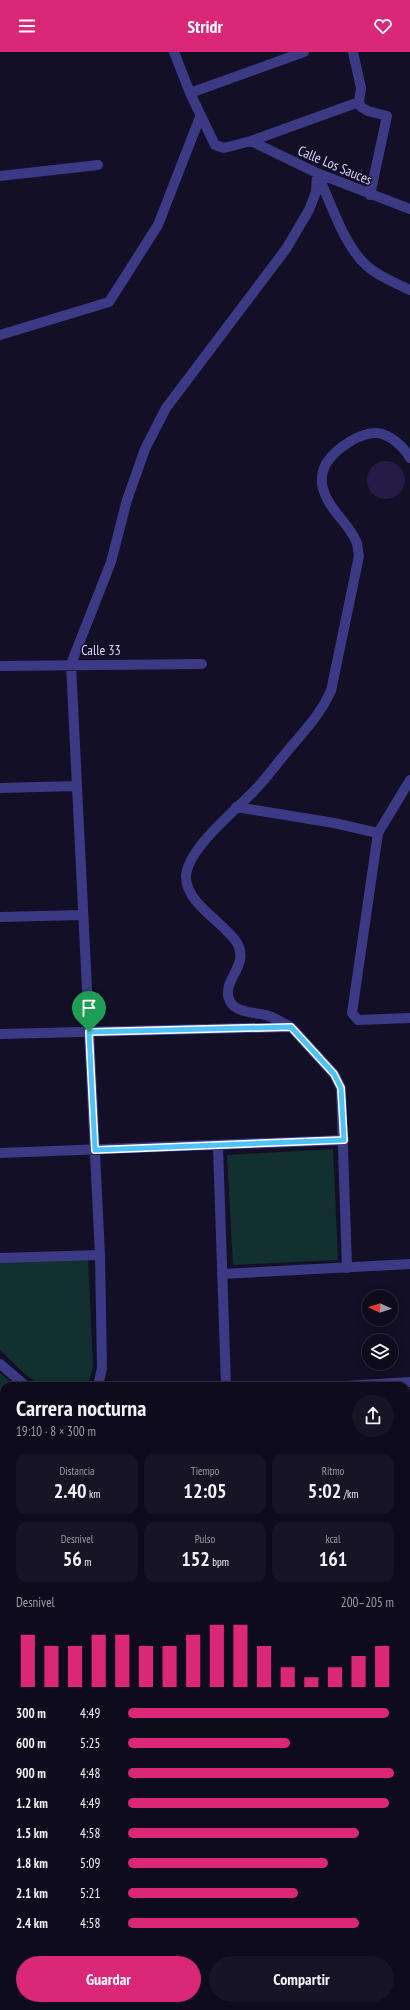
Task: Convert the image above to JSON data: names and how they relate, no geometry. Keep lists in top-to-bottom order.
{
  "streets": {
    "street": ["Calle Los Sauces", "Calle 33"]
  },
  "north": "left",
  "page": {
    "header": "Stridr",
    "heading": ["Carrera nocturna", "19:10 · 8 × 300 m"],
    "stats": [
      ["Distancia", "2.40 km"],
      ["Tiempo", "12:05"],
      ["Ritmo", "5:02 /km"],
      ["Desnivel", "56 m"],
      ["Pulso", "152 bpm"],
      ["kcal", "161"]
    ],
    "chart": ["Desnivel", "200–205 m"],
    "list": [
      {
        "name": "300 m",
        "note": "4:49"
      },
      {
        "name": "600 m",
        "note": "5:25"
      },
      {
        "name": "900 m",
        "note": "4:48"
      },
      {
        "name": "1.2 km",
        "note": "4:49"
      },
      {
        "name": "1.5 km",
        "note": "4:58"
      },
      {
        "name": "1.8 km",
        "note": "5:09"
      },
      {
        "name": "2.1 km",
        "note": "5:21"
      },
      {
        "name": "2.4 km",
        "note": "4:58"
      }
    ],
    "buttons": ["Guardar", "Compartir"]
  }
}
